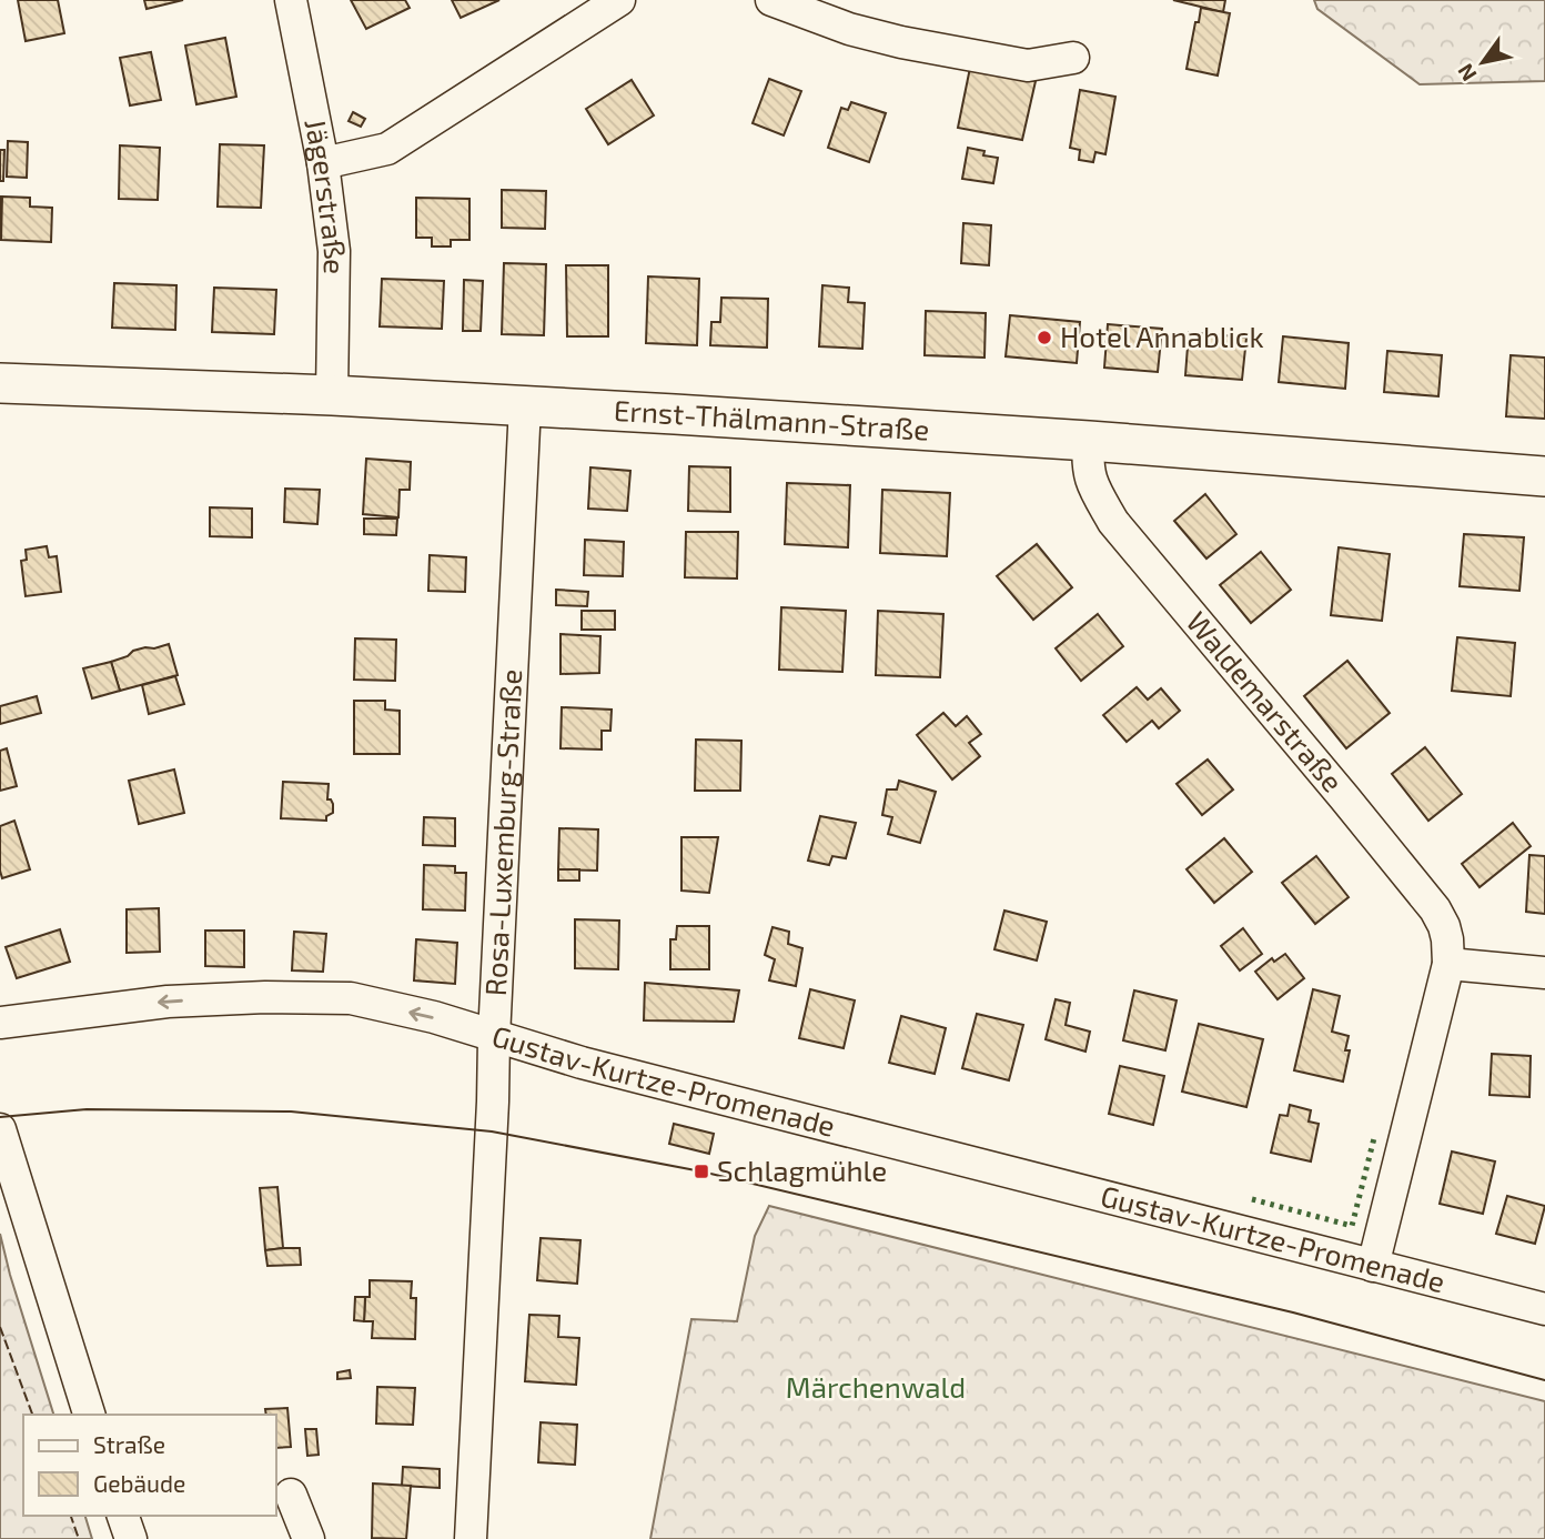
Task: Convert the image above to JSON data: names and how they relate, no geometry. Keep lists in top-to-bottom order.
{
  "streets": {
    "main road": ["Ernst-Thälmann-Straße"],
    "street": [
      "Jägerstraße",
      "Waldemarstraße",
      "Rosa-Luxemburg-Straße",
      "Gustav-Kurtze-Promenade"
    ]
  },
  "crossings": [
    ["Jägerstraße", "Ernst-Thälmann-Straße"],
    ["Ernst-Thälmann-Straße", "Waldemarstraße"],
    ["Ernst-Thälmann-Straße", "Rosa-Luxemburg-Straße"],
    ["Waldemarstraße", "Gustav-Kurtze-Promenade"],
    ["Rosa-Luxemburg-Straße", "Gustav-Kurtze-Promenade"]
  ],
  "parks": ["Märchenwald"],
  "places": {
    "other": ["Hotel Annablick"],
    "transit": ["Schlagmühle"]
  },
  "legend": ["Straße", "Gebäude"],
  "north": "bottom left"
}
